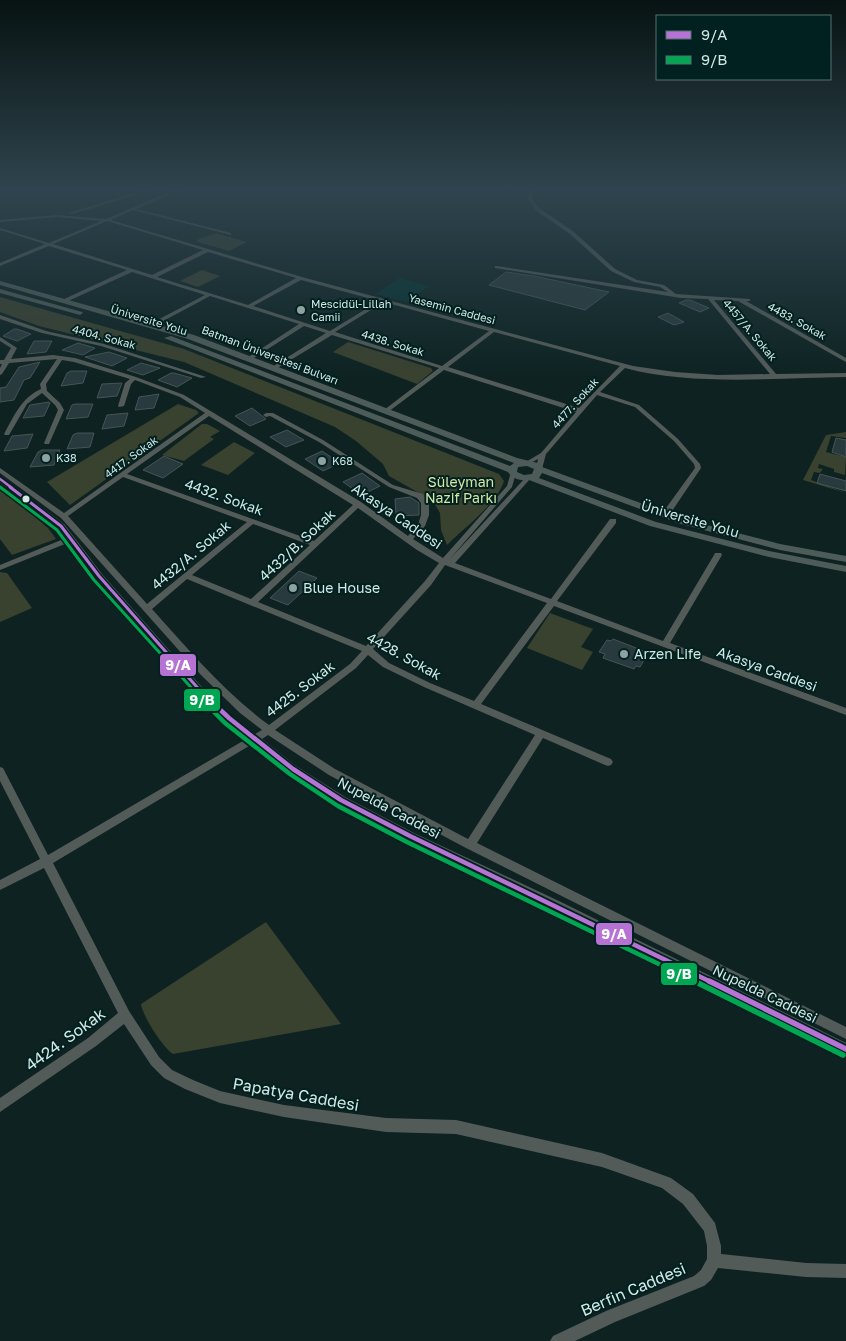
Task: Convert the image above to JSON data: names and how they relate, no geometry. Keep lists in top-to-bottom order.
{
  "streets": {
    "main road": ["Üniversite Yolu", "Batman Üniversitesi Bulvarı"],
    "street": [
      "Yasemin Caddesi",
      "4483. Sokak",
      "4457/A. Sokak",
      "4404. Sokak",
      "4438. Sokak",
      "4477. Sokak",
      "4417. Sokak",
      "4432. Sokak",
      "Akasya Caddesi",
      "4432/B. Sokak",
      "4432/A. Sokak",
      "4428. Sokak",
      "4425. Sokak",
      "Nupelda Caddesi",
      "4424. Sokak",
      "Papatya Caddesi",
      "Berfin Caddesi"
    ]
  },
  "crossings": [
    ["Yasemin Caddesi", "4457/A. Sokak"],
    ["Yasemin Caddesi", "4477. Sokak"],
    ["Üniversite Yolu", "4425. Sokak"],
    ["4438. Sokak", "4477. Sokak"],
    ["4417. Sokak", "4432. Sokak"],
    ["4417. Sokak", "Akasya Caddesi"],
    ["4417. Sokak", "Nupelda Caddesi"],
    ["4432. Sokak", "4432/B. Sokak"],
    ["4432. Sokak", "4432/A. Sokak"],
    ["Akasya Caddesi", "4432/B. Sokak"],
    ["Akasya Caddesi", "4425. Sokak"],
    ["4432/B. Sokak", "4428. Sokak"],
    ["4432/A. Sokak", "4428. Sokak"],
    ["4432/A. Sokak", "Nupelda Caddesi"],
    ["4428. Sokak", "4425. Sokak"],
    ["4425. Sokak", "Nupelda Caddesi"],
    ["4425. Sokak", "Papatya Caddesi"],
    ["4424. Sokak", "Papatya Caddesi"],
    ["Papatya Caddesi", "Berfin Caddesi"]
  ],
  "parks": ["Süleyman Nazif Parkı"],
  "places": [
    "Mescidül-Lillah Camii",
    "K38",
    "K68",
    "Blue House",
    "Arzen Life"
  ],
  "lines": ["transit line 9/A", "transit line 9/B"],
  "legend": ["9/A", "9/B"]
}
